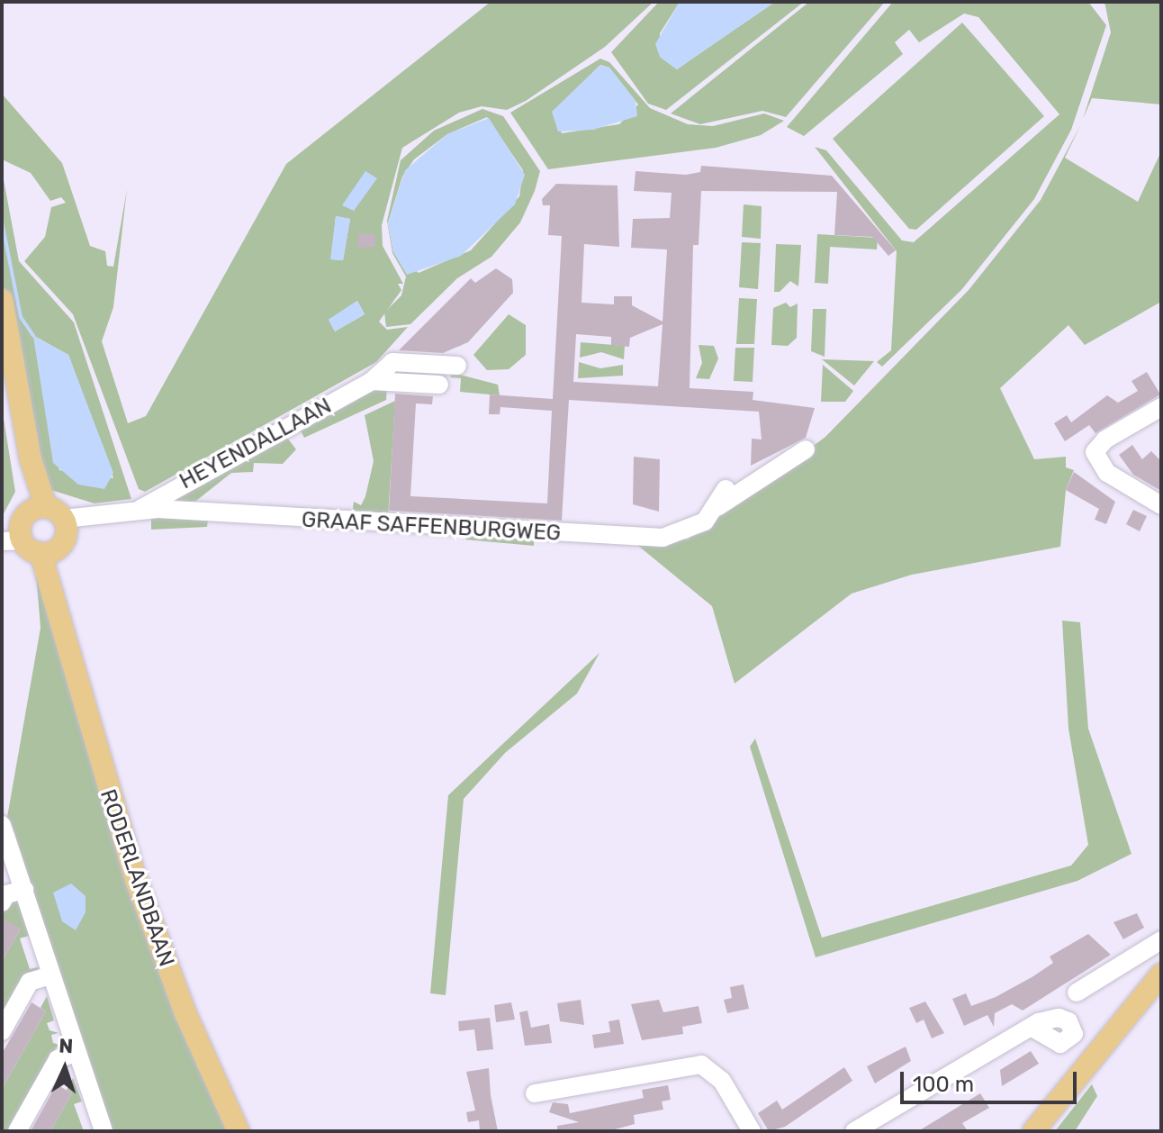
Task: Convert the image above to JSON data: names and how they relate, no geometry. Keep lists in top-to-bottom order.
{
  "streets": {
    "main road": ["RODERLANDBAAN"],
    "street": ["HEYENDALLAAN", "GRAAF SAFFENBURGWEG"]
  },
  "crossings": [
    ["HEYENDALLAAN", "GRAAF SAFFENBURGWEG"],
    ["GRAAF SAFFENBURGWEG", "RODERLANDBAAN"]
  ],
  "scale_bar": "100 m",
  "north": "top"
}
